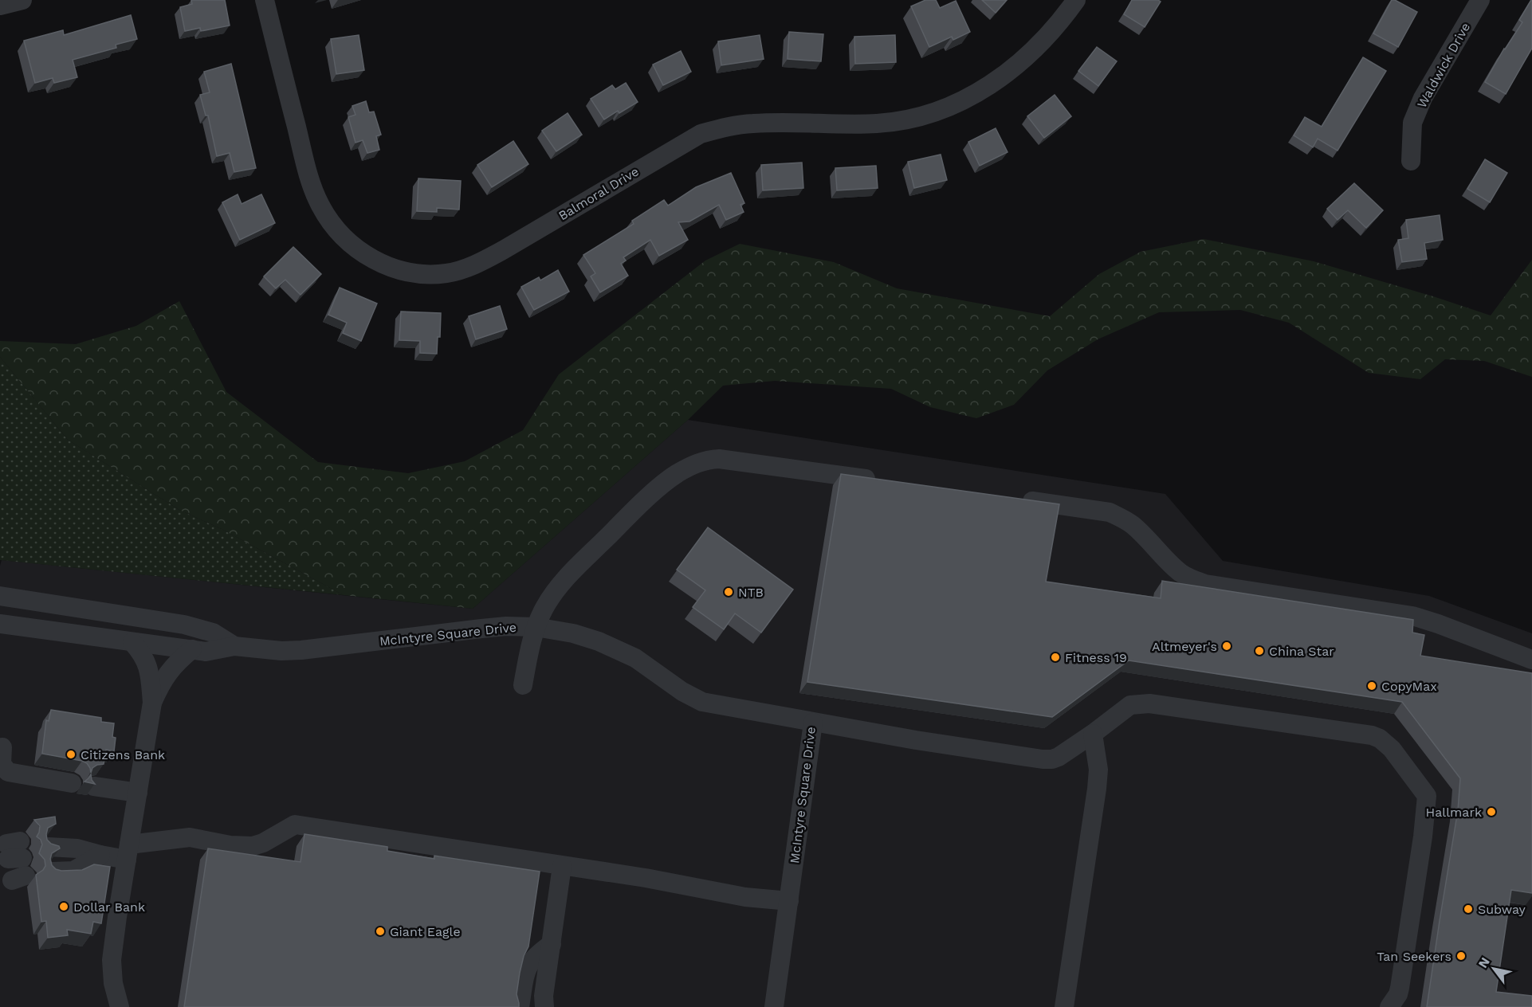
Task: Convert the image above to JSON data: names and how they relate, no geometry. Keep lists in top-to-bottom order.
{
  "streets": {
    "street": ["Waldwick Drive", "Balmoral Drive", "McIntyre Square Drive"]
  },
  "places": [
    "NTB",
    "Altmeyer's",
    "China Star",
    "Fitness 19",
    "CopyMax",
    "Citizens Bank",
    "Hallmark",
    "Dollar Bank",
    "Subway",
    "Giant Eagle",
    "Tan Seekers"
  ],
  "north": "top left"
}
